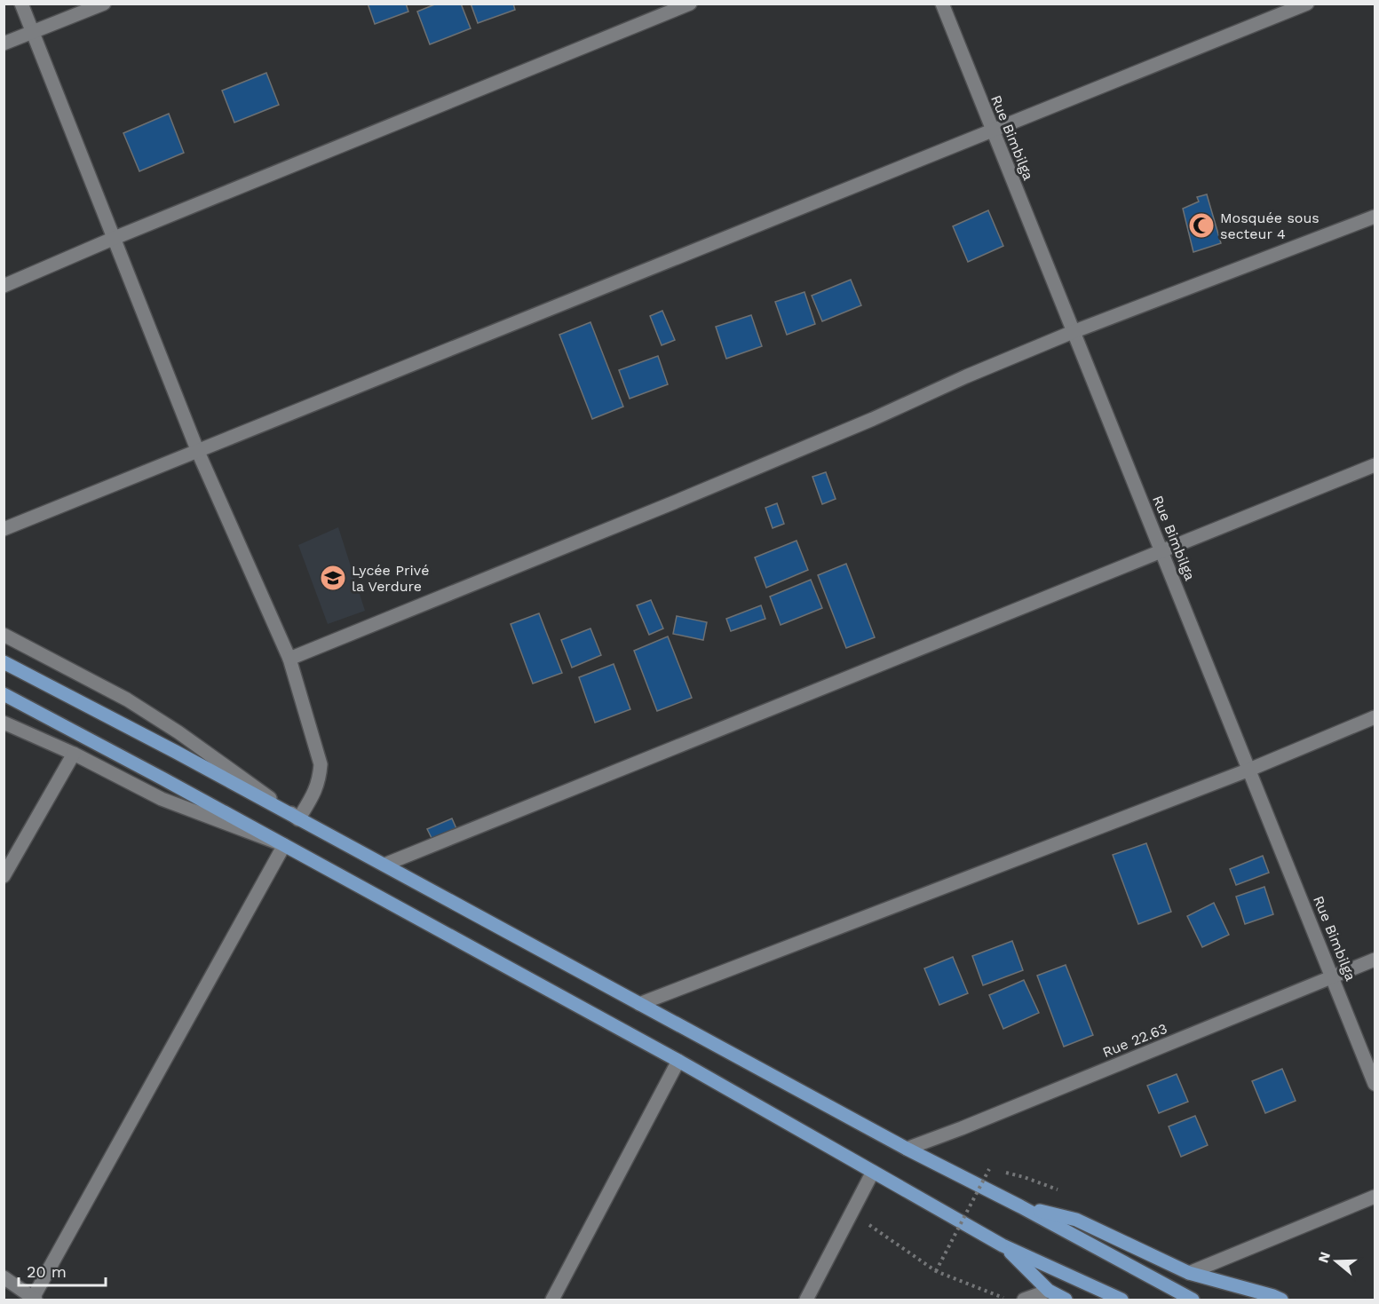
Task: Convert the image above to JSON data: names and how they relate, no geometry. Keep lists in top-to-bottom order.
{
  "streets": {
    "street": ["Rue Bimbilga", "Rue 22.63"]
  },
  "crossings": [
    ["Rue Bimbilga", "Rue 22.63"]
  ],
  "places": {
    "mosque": ["Mosquée sous secteur 4"],
    "school or university": ["Lycée Privé la Verdure"]
  },
  "scale_bar": "20 m",
  "north": "left"
}
